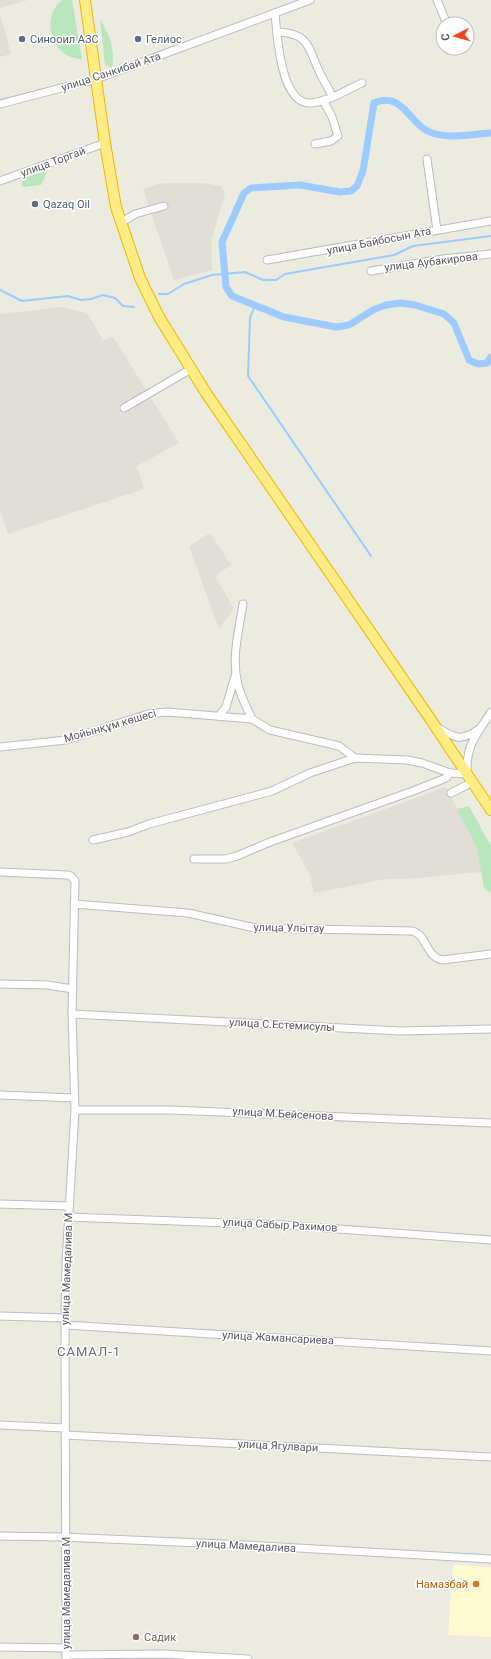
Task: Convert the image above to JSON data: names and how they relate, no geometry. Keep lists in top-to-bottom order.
{
  "streets": {
    "street": [
      "улица Санкибай Ата",
      "улица Торгай",
      "улица Байбосын Ата",
      "улица Аубакирова",
      "Мойынқұм көшесі",
      "улица Улытау",
      "улица С.Естемисулы",
      "улица М.Бейсенова",
      "улица Сабыр Рахимов",
      "улица Мамедалива М",
      "улица Жамансариева",
      "улица Ягулвари",
      "улица Мамедалива"
    ]
  },
  "crossings": [
    ["улица Улытау", "улица Мамедалива М"],
    ["улица С.Естемисулы", "улица Мамедалива М"],
    ["улица М.Бейсенова", "улица Мамедалива М"],
    ["улица Сабыр Рахимов", "улица Мамедалива М"],
    ["улица Мамедалива М", "улица Жамансариева"],
    ["улица Мамедалива М", "улица Ягулвари"],
    ["улица Мамедалива М", "улица Мамедалива"]
  ],
  "districts": ["САМАЛ-1"],
  "places": [
    "Синооил АЗС",
    "Гелиос",
    "Qazaq Oil",
    "Намазбай",
    "Садик"
  ],
  "north": "left"
}
